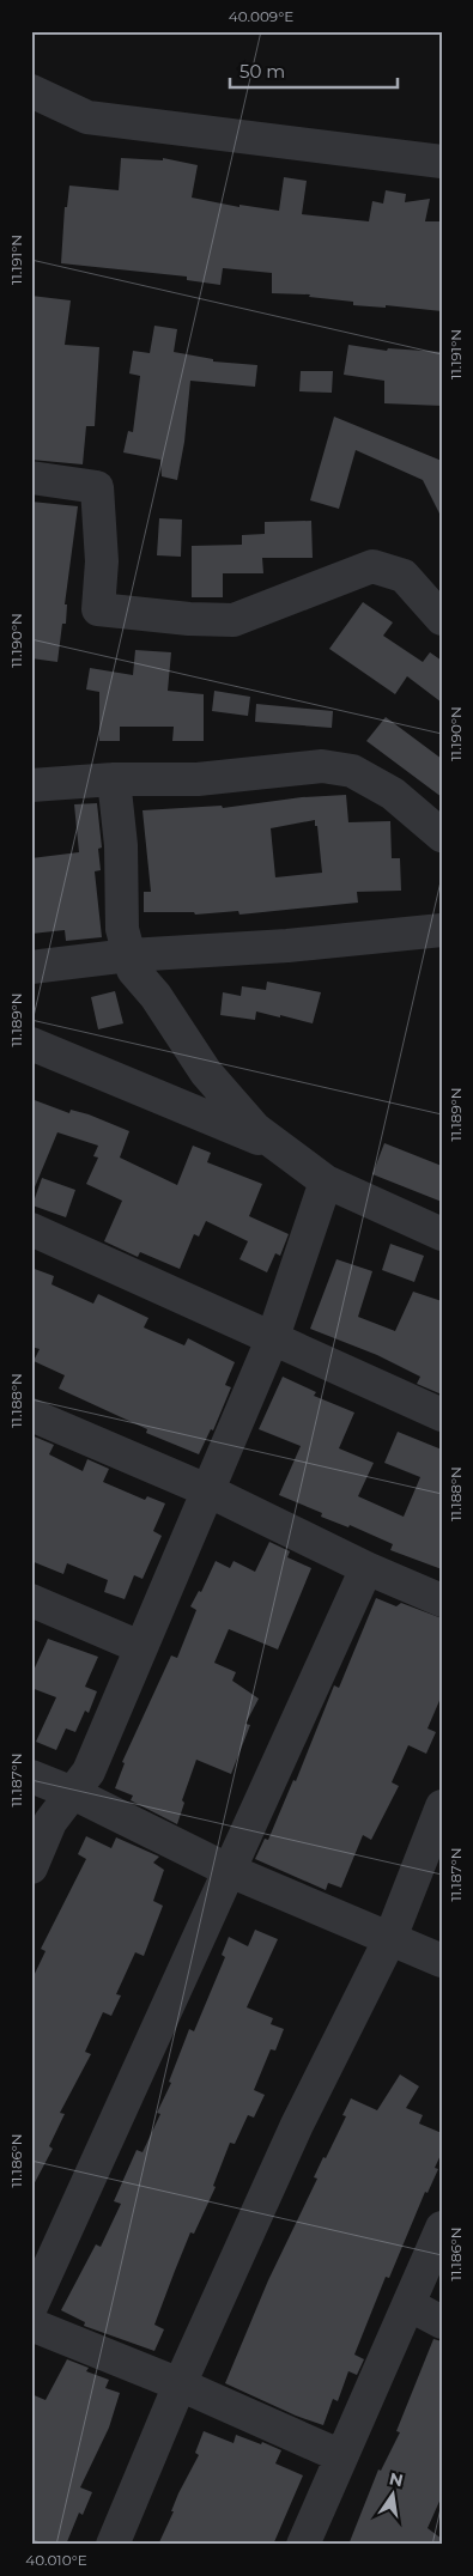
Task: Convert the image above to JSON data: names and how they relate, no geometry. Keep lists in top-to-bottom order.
{
  "scale_bar": "50 m",
  "north": "top",
  "coordinates": [
    "40.009°E",
    "11.191°N",
    "11.190°N",
    "11.189°N",
    "11.188°N",
    "11.187°N",
    "11.186°N",
    "40.010°E"
  ]
}
